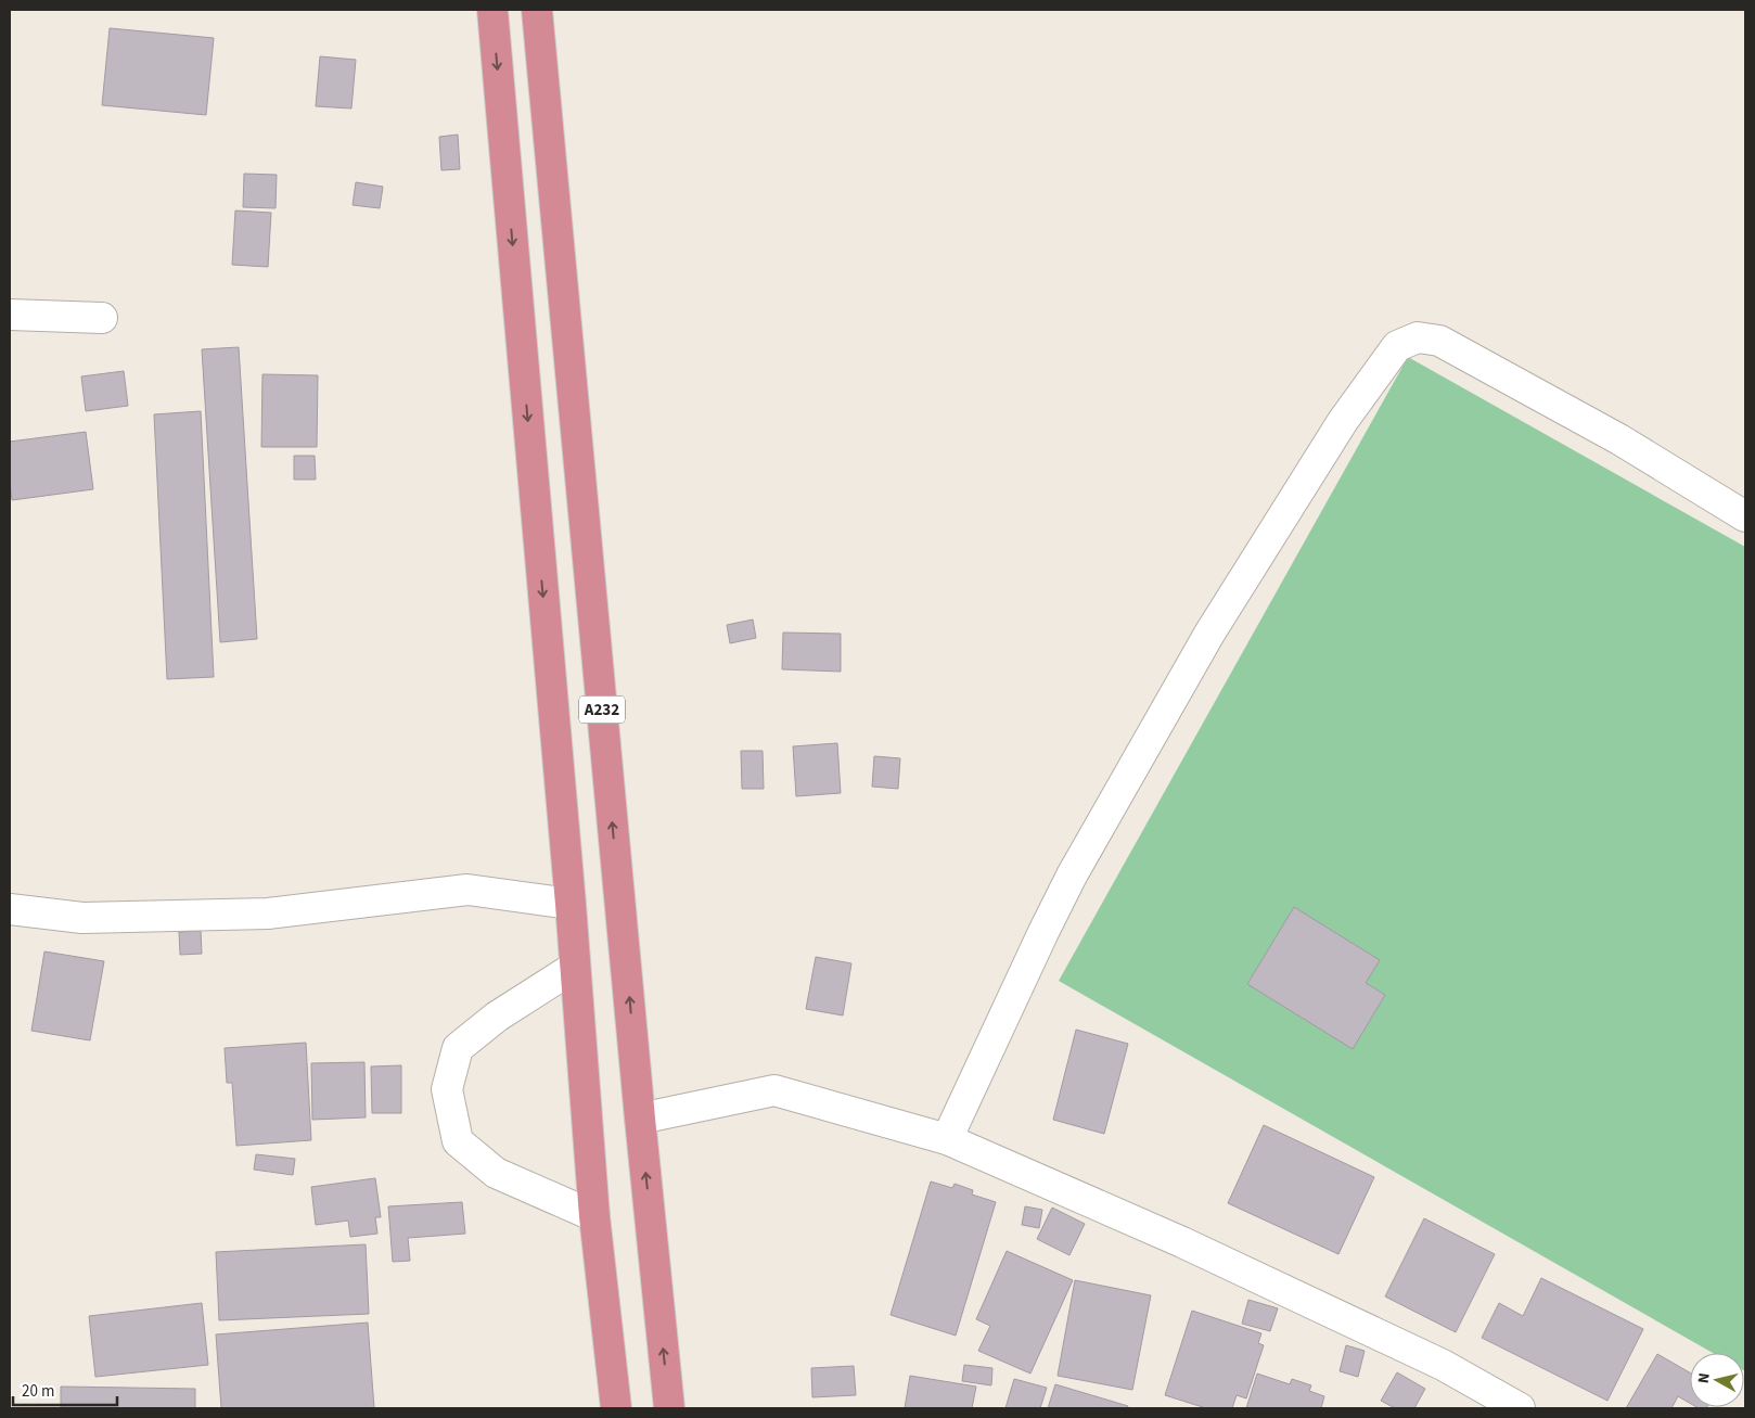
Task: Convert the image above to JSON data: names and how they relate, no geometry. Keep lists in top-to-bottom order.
{
  "streets": {
    "highway": ["A232"]
  },
  "scale_bar": "20 m",
  "north": "left"
}
